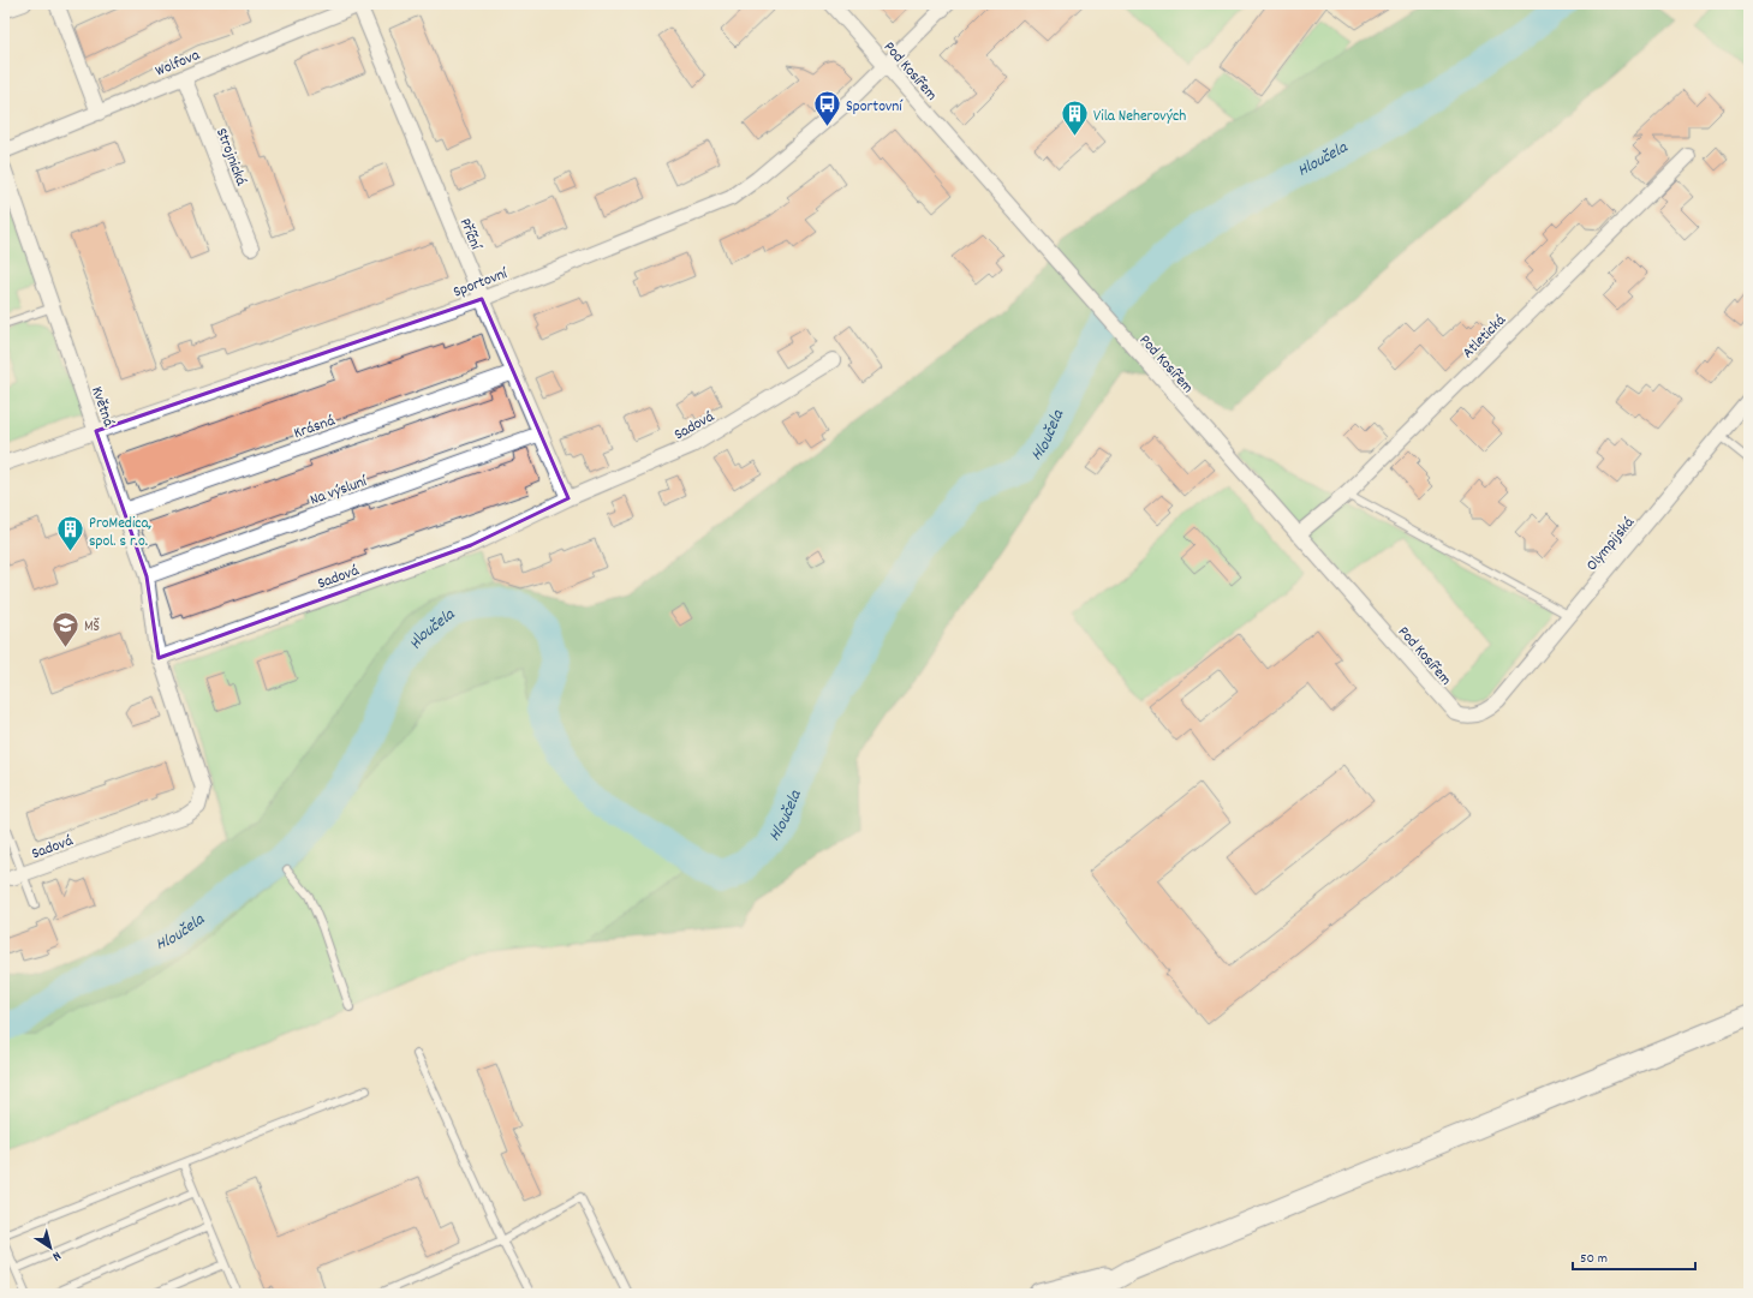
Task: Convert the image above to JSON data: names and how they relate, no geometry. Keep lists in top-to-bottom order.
{
  "streets": {
    "street": [
      "Wolfova",
      "Pod Kosířem",
      "Strojnická",
      "Příční",
      "Sportovní",
      "Atletická",
      "Květná",
      "Sadová",
      "Krásná",
      "Na výsluní",
      "Olympijská"
    ]
  },
  "crossings": [
    ["Wolfova", "Strojnická"],
    ["Wolfova", "Příční"],
    ["Pod Kosířem", "Sportovní"],
    ["Pod Kosířem", "Atletická"],
    ["Pod Kosířem", "Olympijská"],
    ["Příční", "Sportovní"],
    ["Příční", "Sadová"],
    ["Příční", "Krásná"],
    ["Příční", "Na výsluní"],
    ["Sportovní", "Květná"],
    ["Květná", "Sadová"],
    ["Květná", "Krásná"],
    ["Květná", "Na výsluní"]
  ],
  "water": ["Hloučela"],
  "places": {
    "bus stop": ["Sportovní"],
    "building": ["Vila Neherových", "ProMedica, spol. s r.o."],
    "school or university": ["MŠ"]
  },
  "scale_bar": "50 m",
  "north": "bottom right"
}
